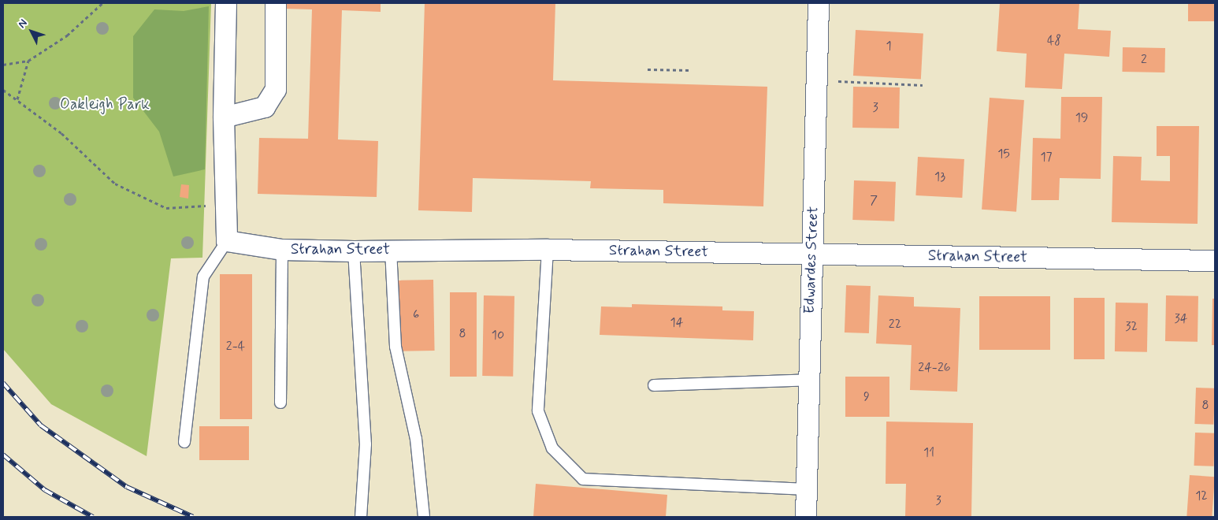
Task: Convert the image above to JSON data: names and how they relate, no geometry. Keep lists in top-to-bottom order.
{
  "streets": {
    "street": ["Strahan Street", "Edwardes Street"]
  },
  "crossings": [
    ["Strahan Street", "Edwardes Street"]
  ],
  "parks": ["Oakleigh Park"],
  "house_numbers": [
    "48",
    "1",
    "2",
    "3",
    "19",
    "15",
    "17",
    "13",
    "7",
    "6",
    "34",
    "14",
    "22",
    "32",
    "8",
    "10",
    "2-4",
    "24-26",
    "9",
    "8",
    "11",
    "12",
    "3"
  ],
  "north": "top left"
}
